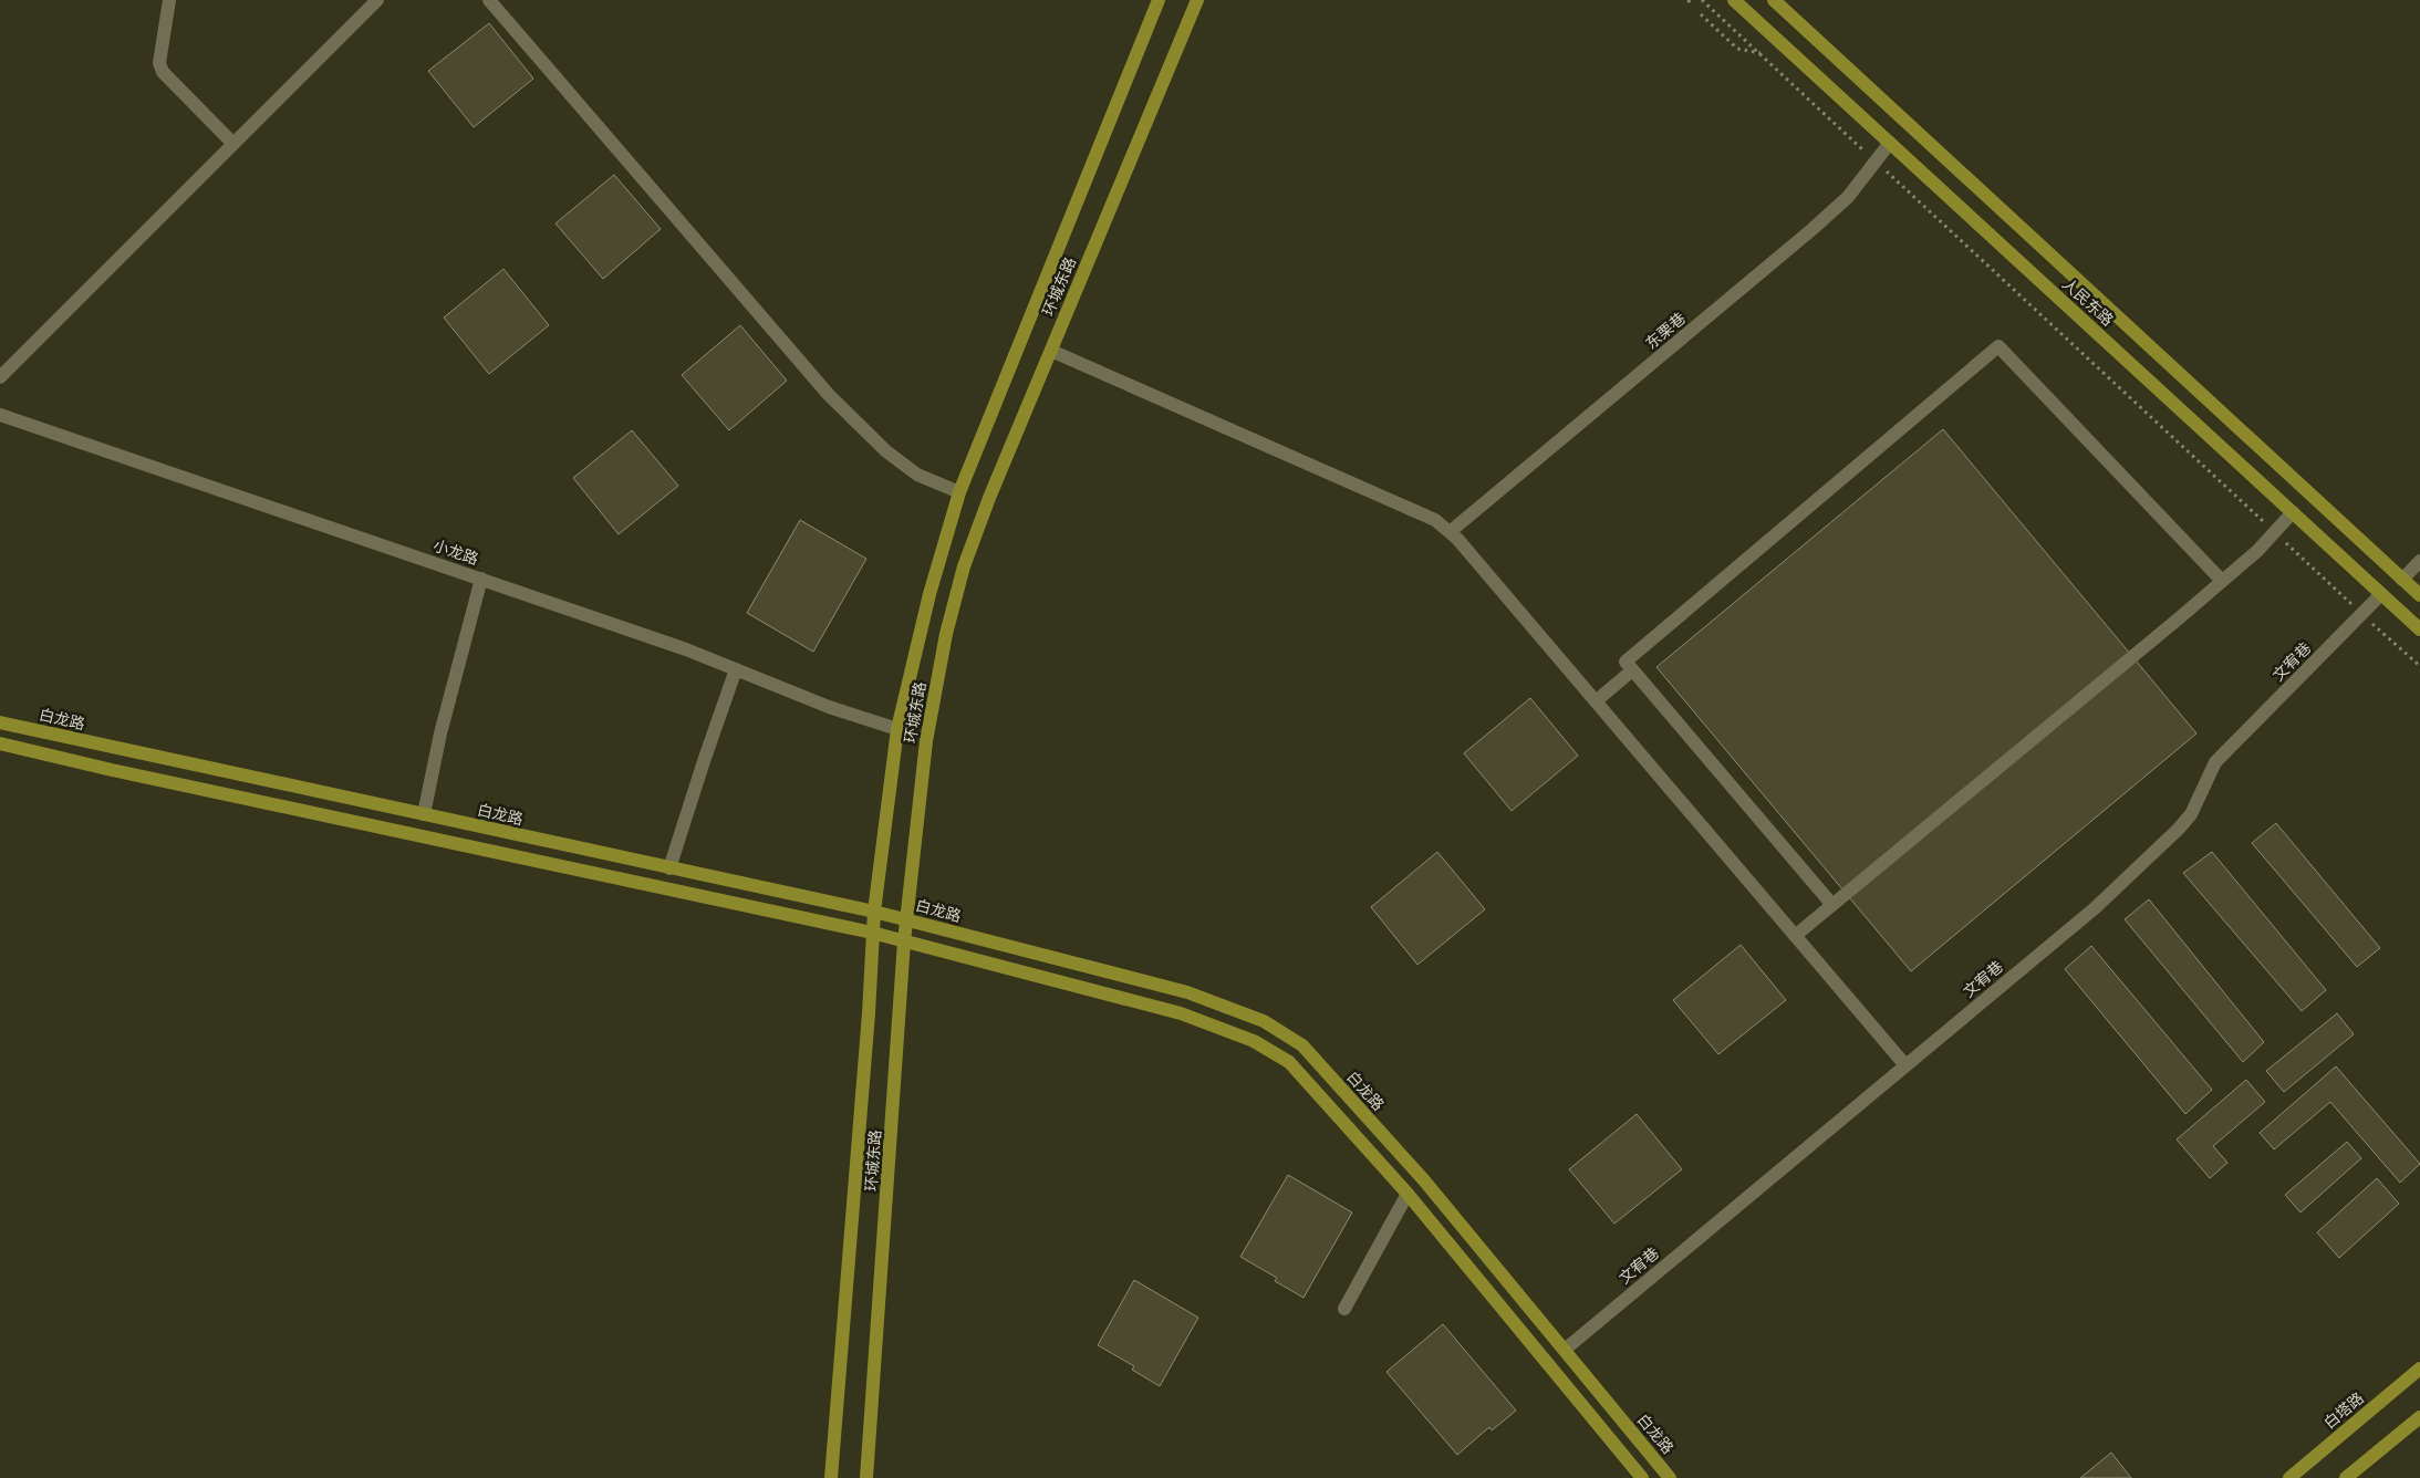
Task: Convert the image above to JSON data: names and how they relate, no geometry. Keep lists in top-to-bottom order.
{
  "streets": {
    "main road": [
      "环城东路",
      "人民东路",
      "白龙路",
      "白塔路"
    ],
    "street": ["东栗巷", "小龙路", "文宥巷"]
  },
  "crossings": [
    ["环城东路", "小龙路"],
    ["环城东路", "白龙路"],
    ["人民东路", "东栗巷"],
    ["人民东路", "文宥巷"],
    ["文宥巷", "白龙路"]
  ]
}
